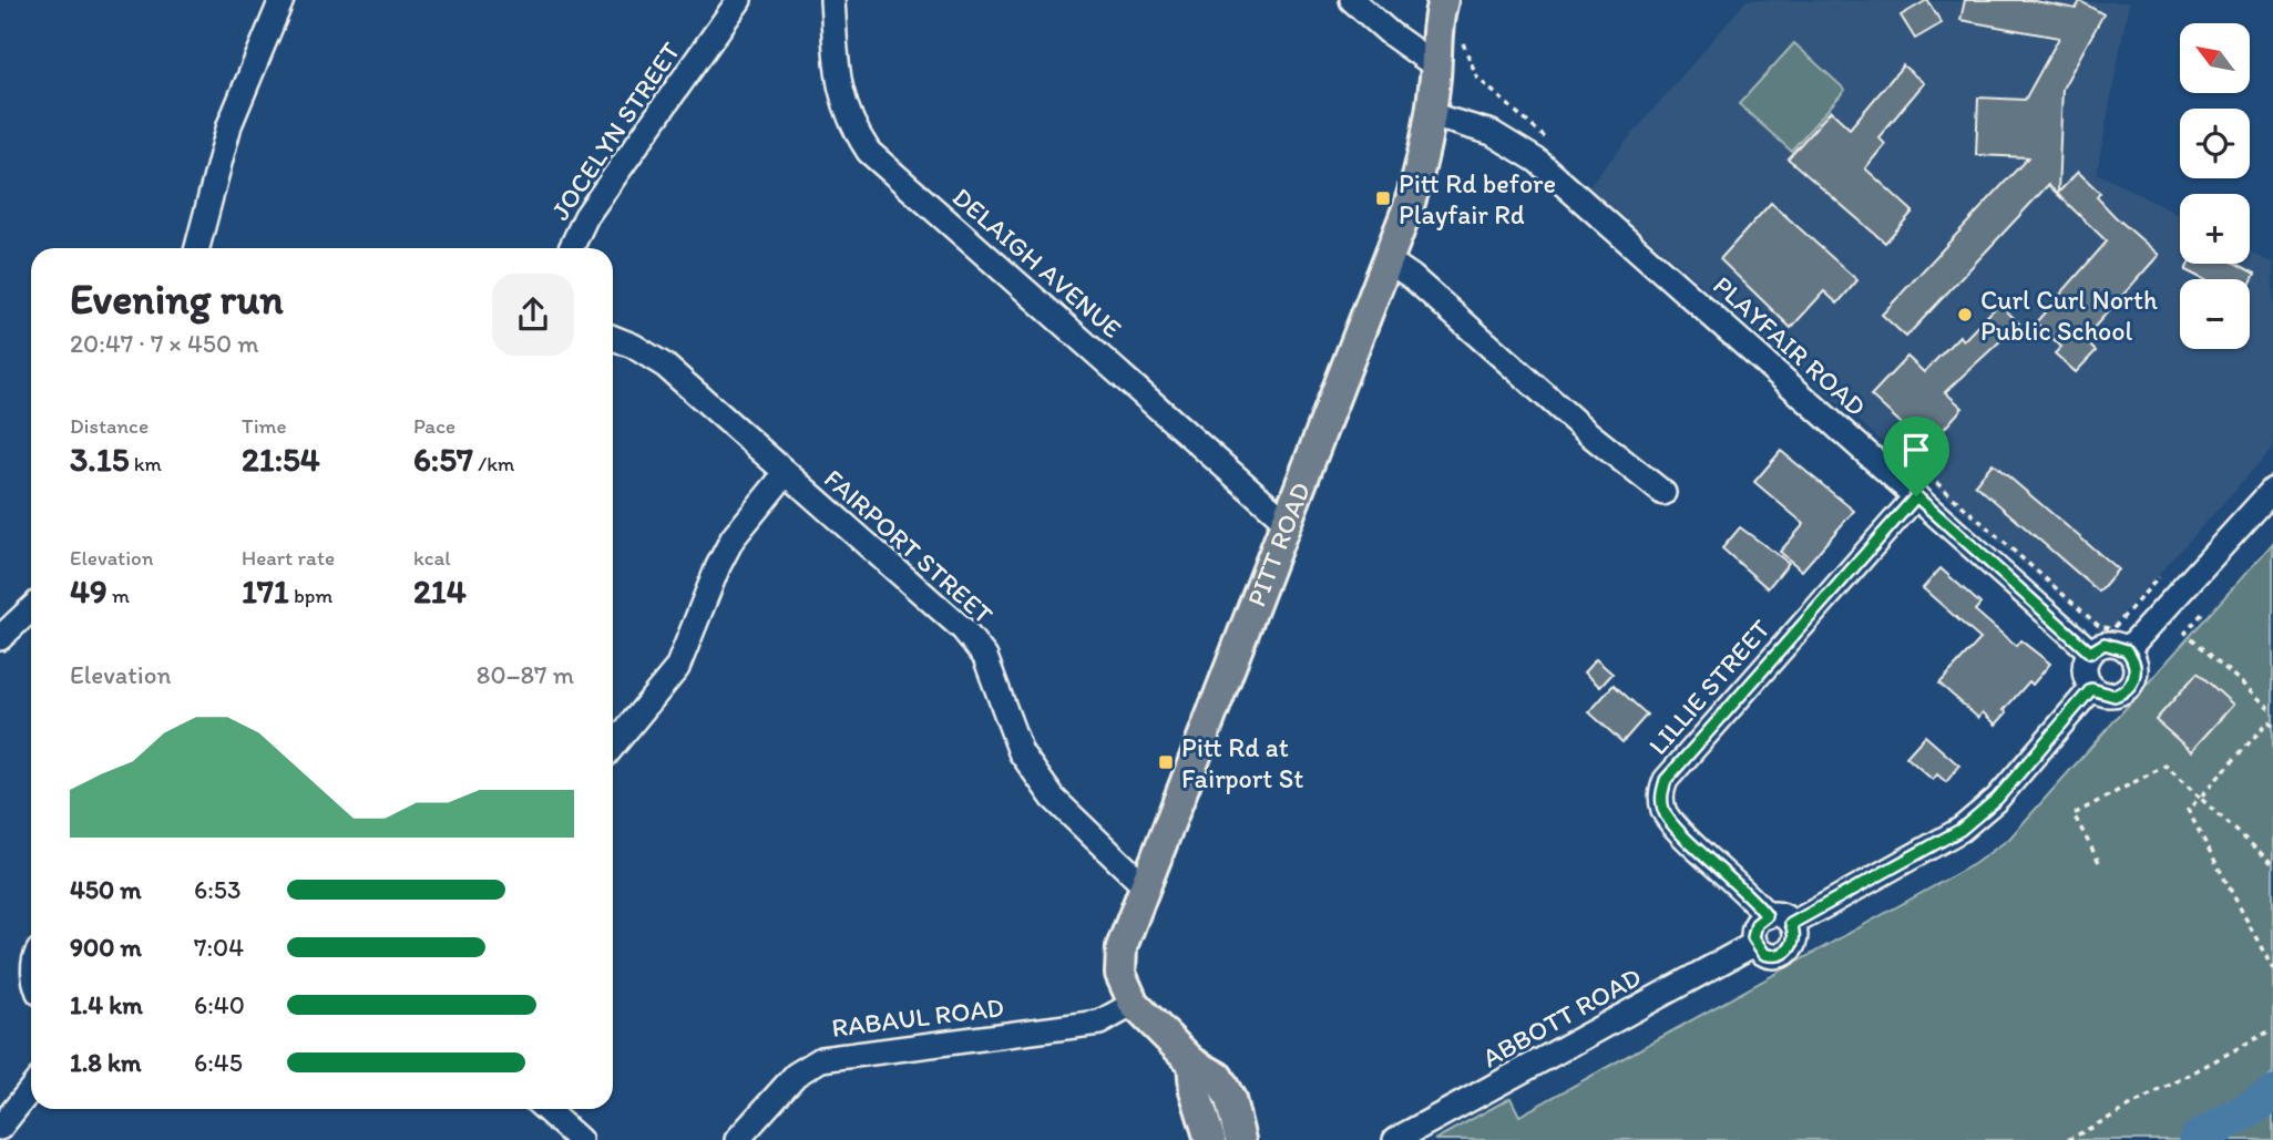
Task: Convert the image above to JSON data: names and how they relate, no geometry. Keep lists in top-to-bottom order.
{
  "streets": {
    "main road": ["PITT ROAD"],
    "street": [
      "JOCELYN STREET",
      "DELAIGH AVENUE",
      "PLAYFAIR ROAD",
      "FAIRPORT STREET",
      "LILLIE STREET",
      "RABAUL ROAD",
      "ABBOTT ROAD"
    ]
  },
  "crossings": [
    ["DELAIGH AVENUE", "PITT ROAD"],
    ["PLAYFAIR ROAD", "PITT ROAD"],
    ["PLAYFAIR ROAD", "LILLIE STREET"],
    ["PITT ROAD", "FAIRPORT STREET"],
    ["PITT ROAD", "RABAUL ROAD"],
    ["LILLIE STREET", "ABBOTT ROAD"]
  ],
  "places": {
    "transit": ["Pitt Rd before Playfair Rd", "Pitt Rd at Fairport St"],
    "other": ["Curl Curl North Public School"]
  },
  "north": "top left",
  "page": {
    "map_buttons": ["+", "−"],
    "heading": ["Evening run", "20:47 · 7 × 450 m"],
    "stats": [
      ["Distance", "3.15 km"],
      ["Time", "21:54"],
      ["Pace", "6:57 /km"],
      ["Elevation", "49 m"],
      ["Heart rate", "171 bpm"],
      ["kcal", "214"]
    ],
    "chart": ["Elevation", "80–87 m"],
    "list": [
      {
        "name": "450 m",
        "note": "6:53"
      },
      {
        "name": "900 m",
        "note": "7:04"
      },
      {
        "name": "1.4 km",
        "note": "6:40"
      },
      {
        "name": "1.8 km",
        "note": "6:45"
      }
    ]
  }
}
